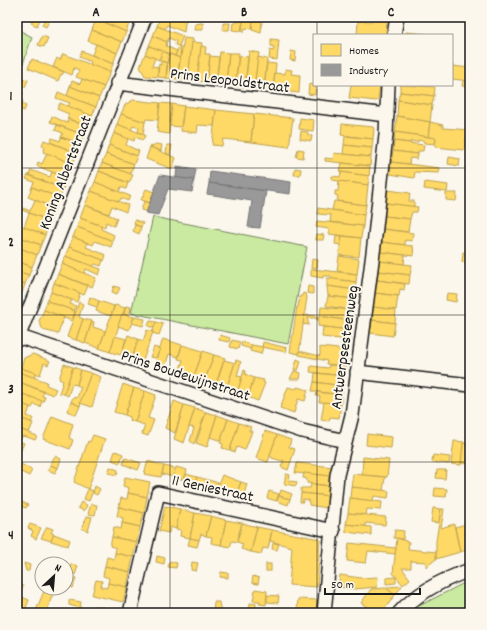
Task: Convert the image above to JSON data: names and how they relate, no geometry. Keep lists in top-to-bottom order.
{
  "streets": {
    "street": [
      "Prins Leopoldstraat",
      "Koning Albertstraat",
      "Antwerpsesteenweg",
      "Prins Boudewijnstraat",
      "11 Geniestraat"
    ]
  },
  "crossings": [
    ["Prins Leopoldstraat", "Koning Albertstraat"],
    ["Prins Leopoldstraat", "Antwerpsesteenweg"],
    ["Koning Albertstraat", "Prins Boudewijnstraat"],
    ["Antwerpsesteenweg", "Prins Boudewijnstraat"],
    ["Antwerpsesteenweg", "11 Geniestraat"]
  ],
  "legend": ["Homes", "Industry"],
  "scale_bar": "50 m",
  "north": "top right",
  "grid": {
    "columns": ["A", "B", "C"],
    "rows": [
      "1",
      "2",
      "3",
      "4"
    ]
  }
}
